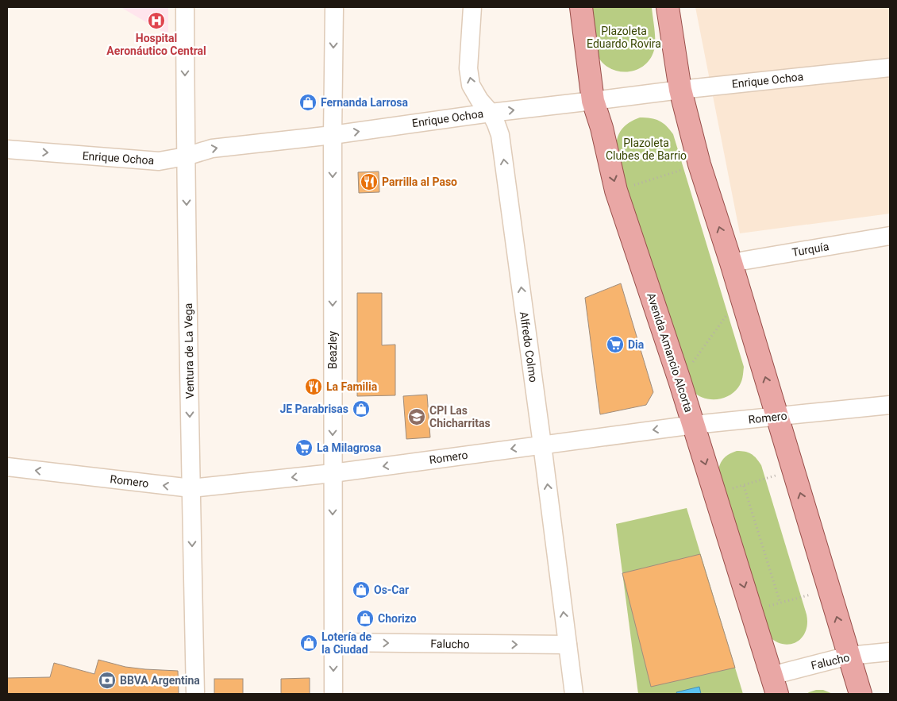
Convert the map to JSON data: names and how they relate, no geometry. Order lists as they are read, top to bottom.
{
  "streets": {
    "main road": ["Avenida Amancio Alcorta"],
    "street": [
      "Enrique Ochoa",
      "Turquía",
      "Alfredo Colmo",
      "Beazley",
      "Ventura de La Vega",
      "Romero",
      "Falucho"
    ]
  },
  "crossings": [
    ["Enrique Ochoa", "Alfredo Colmo"],
    ["Enrique Ochoa", "Beazley"],
    ["Enrique Ochoa", "Ventura de La Vega"],
    ["Enrique Ochoa", "Avenida Amancio Alcorta"],
    ["Alfredo Colmo", "Romero"],
    ["Alfredo Colmo", "Falucho"],
    ["Beazley", "Romero"],
    ["Beazley", "Falucho"],
    ["Ventura de La Vega", "Romero"],
    ["Avenida Amancio Alcorta", "Romero"],
    ["Avenida Amancio Alcorta", "Falucho"]
  ],
  "one_way": [
    "Enrique Ochoa",
    "Alfredo Colmo",
    "Beazley",
    "Ventura de La Vega",
    "Romero",
    "Falucho"
  ],
  "parks": ["Plazoleta Eduardo Rovira", "Plazoleta Clubes de Barrio"],
  "places": {
    "hospital": ["Hospital Aeronáutico Central"],
    "shop": [
      "Fernanda Larrosa",
      "JE Parabrisas",
      "Os-Car",
      "Chorizo",
      "Lotería de la Ciudad"
    ],
    "restaurant": ["Parrilla al Paso", "La Familia"],
    "supermarket": ["Dia", "La Milagrosa"],
    "school or university": ["CPI Las Chicharritas"],
    "bank": ["BBVA Argentina"]
  }
}
